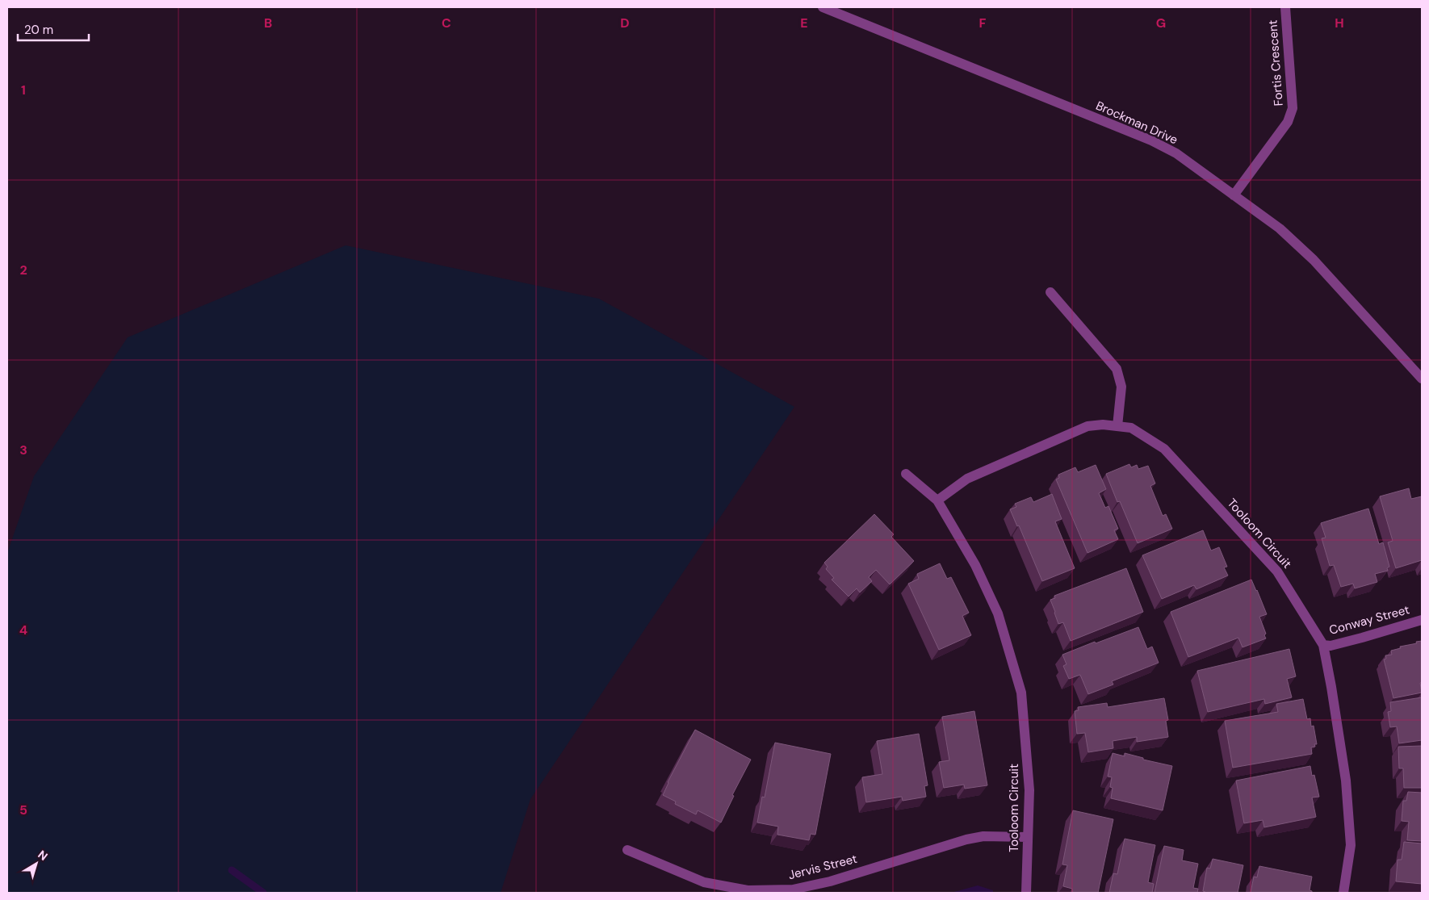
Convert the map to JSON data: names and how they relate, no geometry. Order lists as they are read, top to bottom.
{
  "streets": {
    "street": [
      "Fortis Crescent",
      "Brockman Drive",
      "Tooloom Circuit",
      "Conway Street",
      "Jervis Street"
    ]
  },
  "crossings": [
    ["Fortis Crescent", "Brockman Drive"],
    ["Tooloom Circuit", "Conway Street"],
    ["Tooloom Circuit", "Jervis Street"]
  ],
  "scale_bar": "20 m",
  "north": "top right",
  "grid": {
    "columns": [
      "B",
      "C",
      "D",
      "E",
      "F",
      "G",
      "H"
    ],
    "rows": [
      "1",
      "2",
      "3",
      "4",
      "5"
    ]
  }
}
